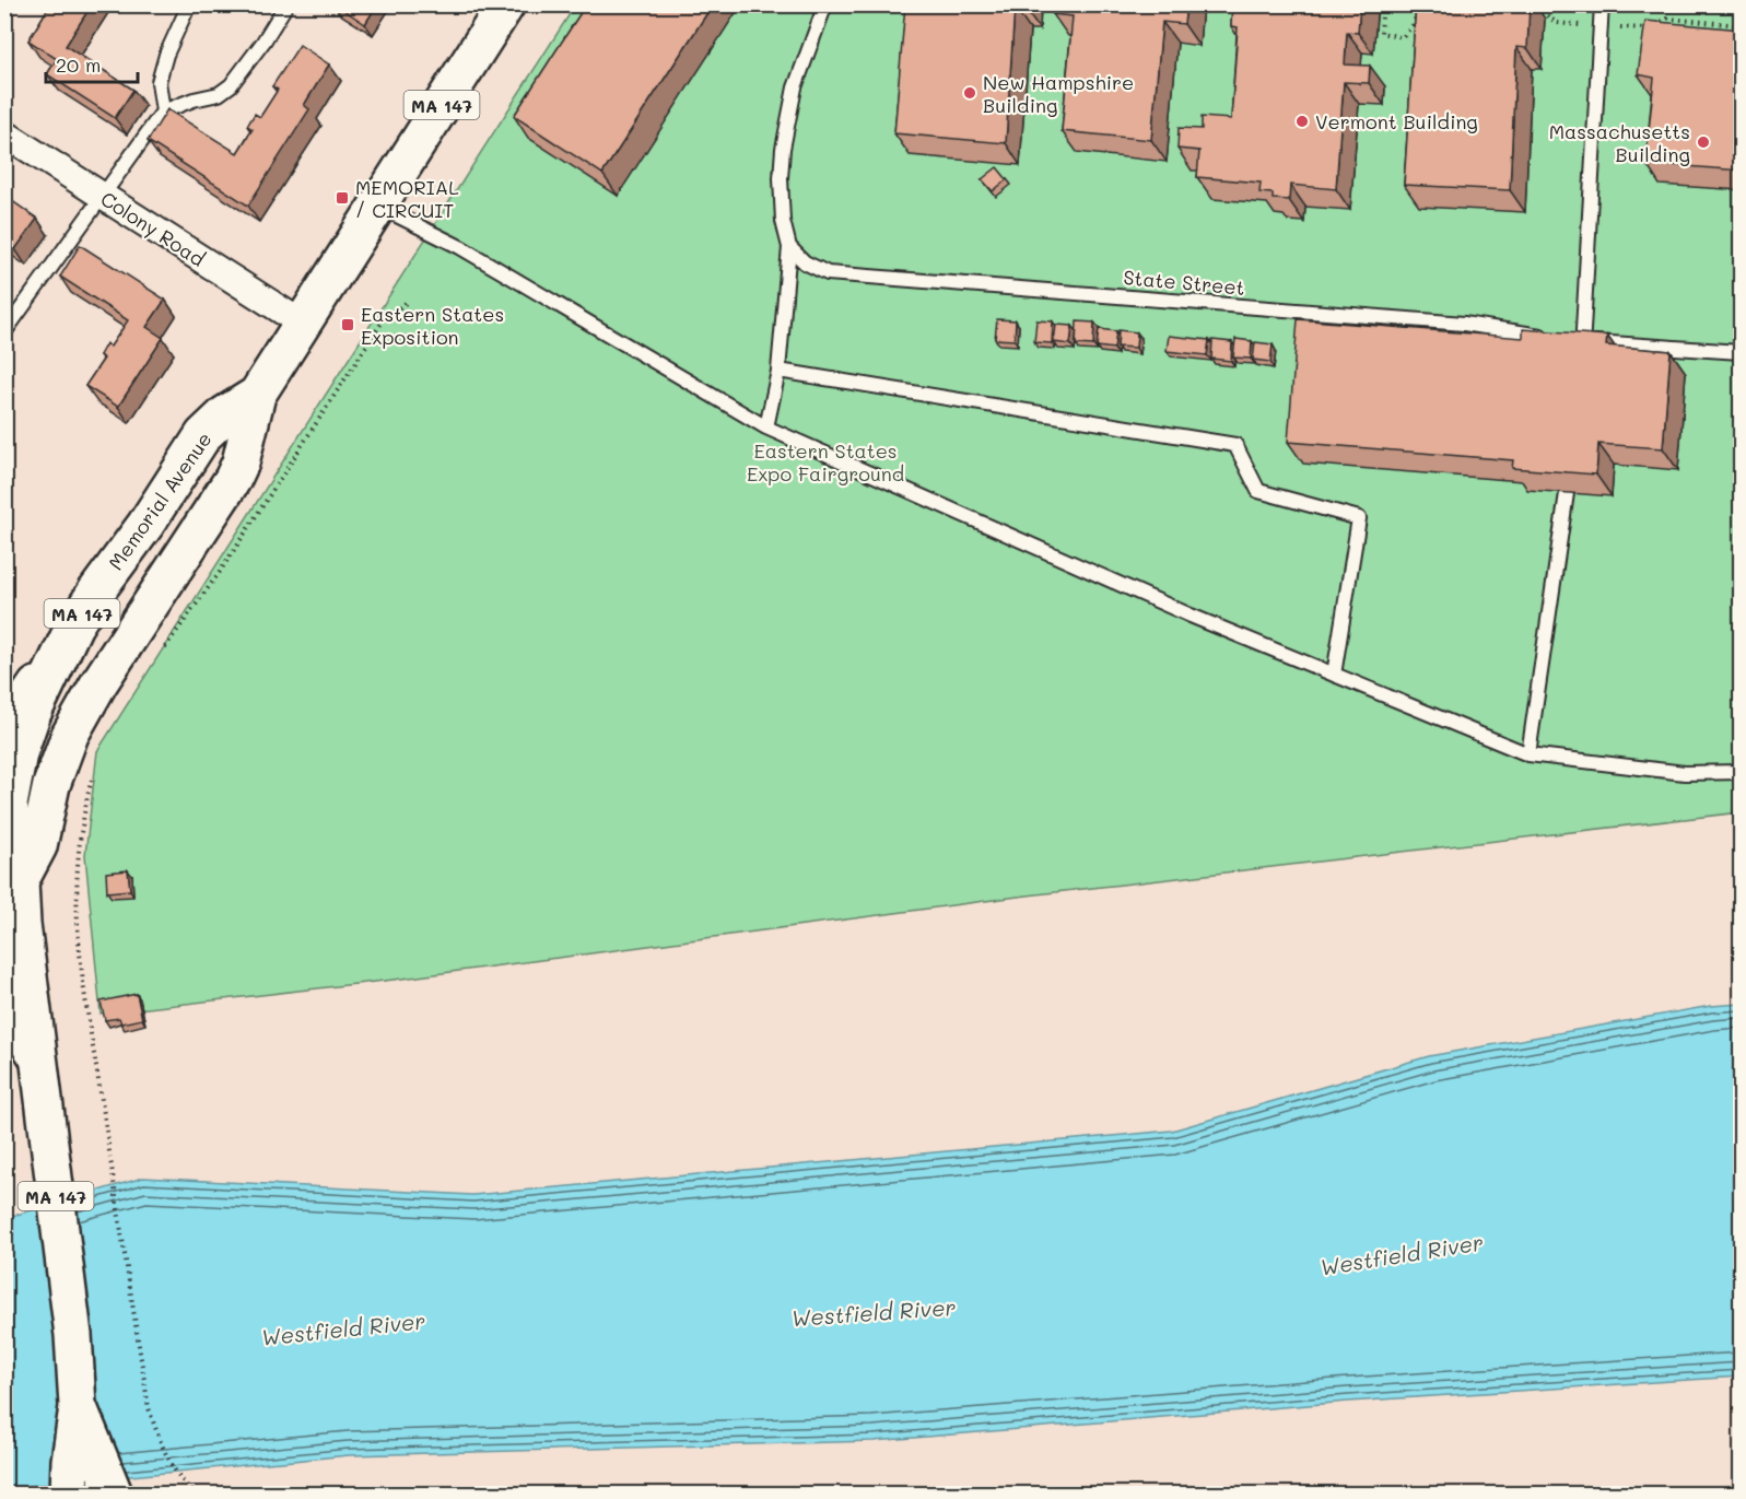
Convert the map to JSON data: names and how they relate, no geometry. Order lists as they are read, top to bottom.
{
  "streets": {
    "main road": ["MA 147", "Memorial Avenue"],
    "street": ["Colony Road"],
    "lane": ["State Street"]
  },
  "crossings": [
    ["MA 147", "Memorial Avenue"],
    ["Colony Road", "Memorial Avenue"]
  ],
  "water": ["Westfield River"],
  "parks": ["Eastern States Expo Fairground"],
  "places": {
    "other": ["New Hampshire Building", "Vermont Building", "Massachusetts Building"],
    "transit": ["MEMORIAL / CIRCUIT", "Eastern States Exposition"]
  },
  "scale_bar": "20 m"
}
